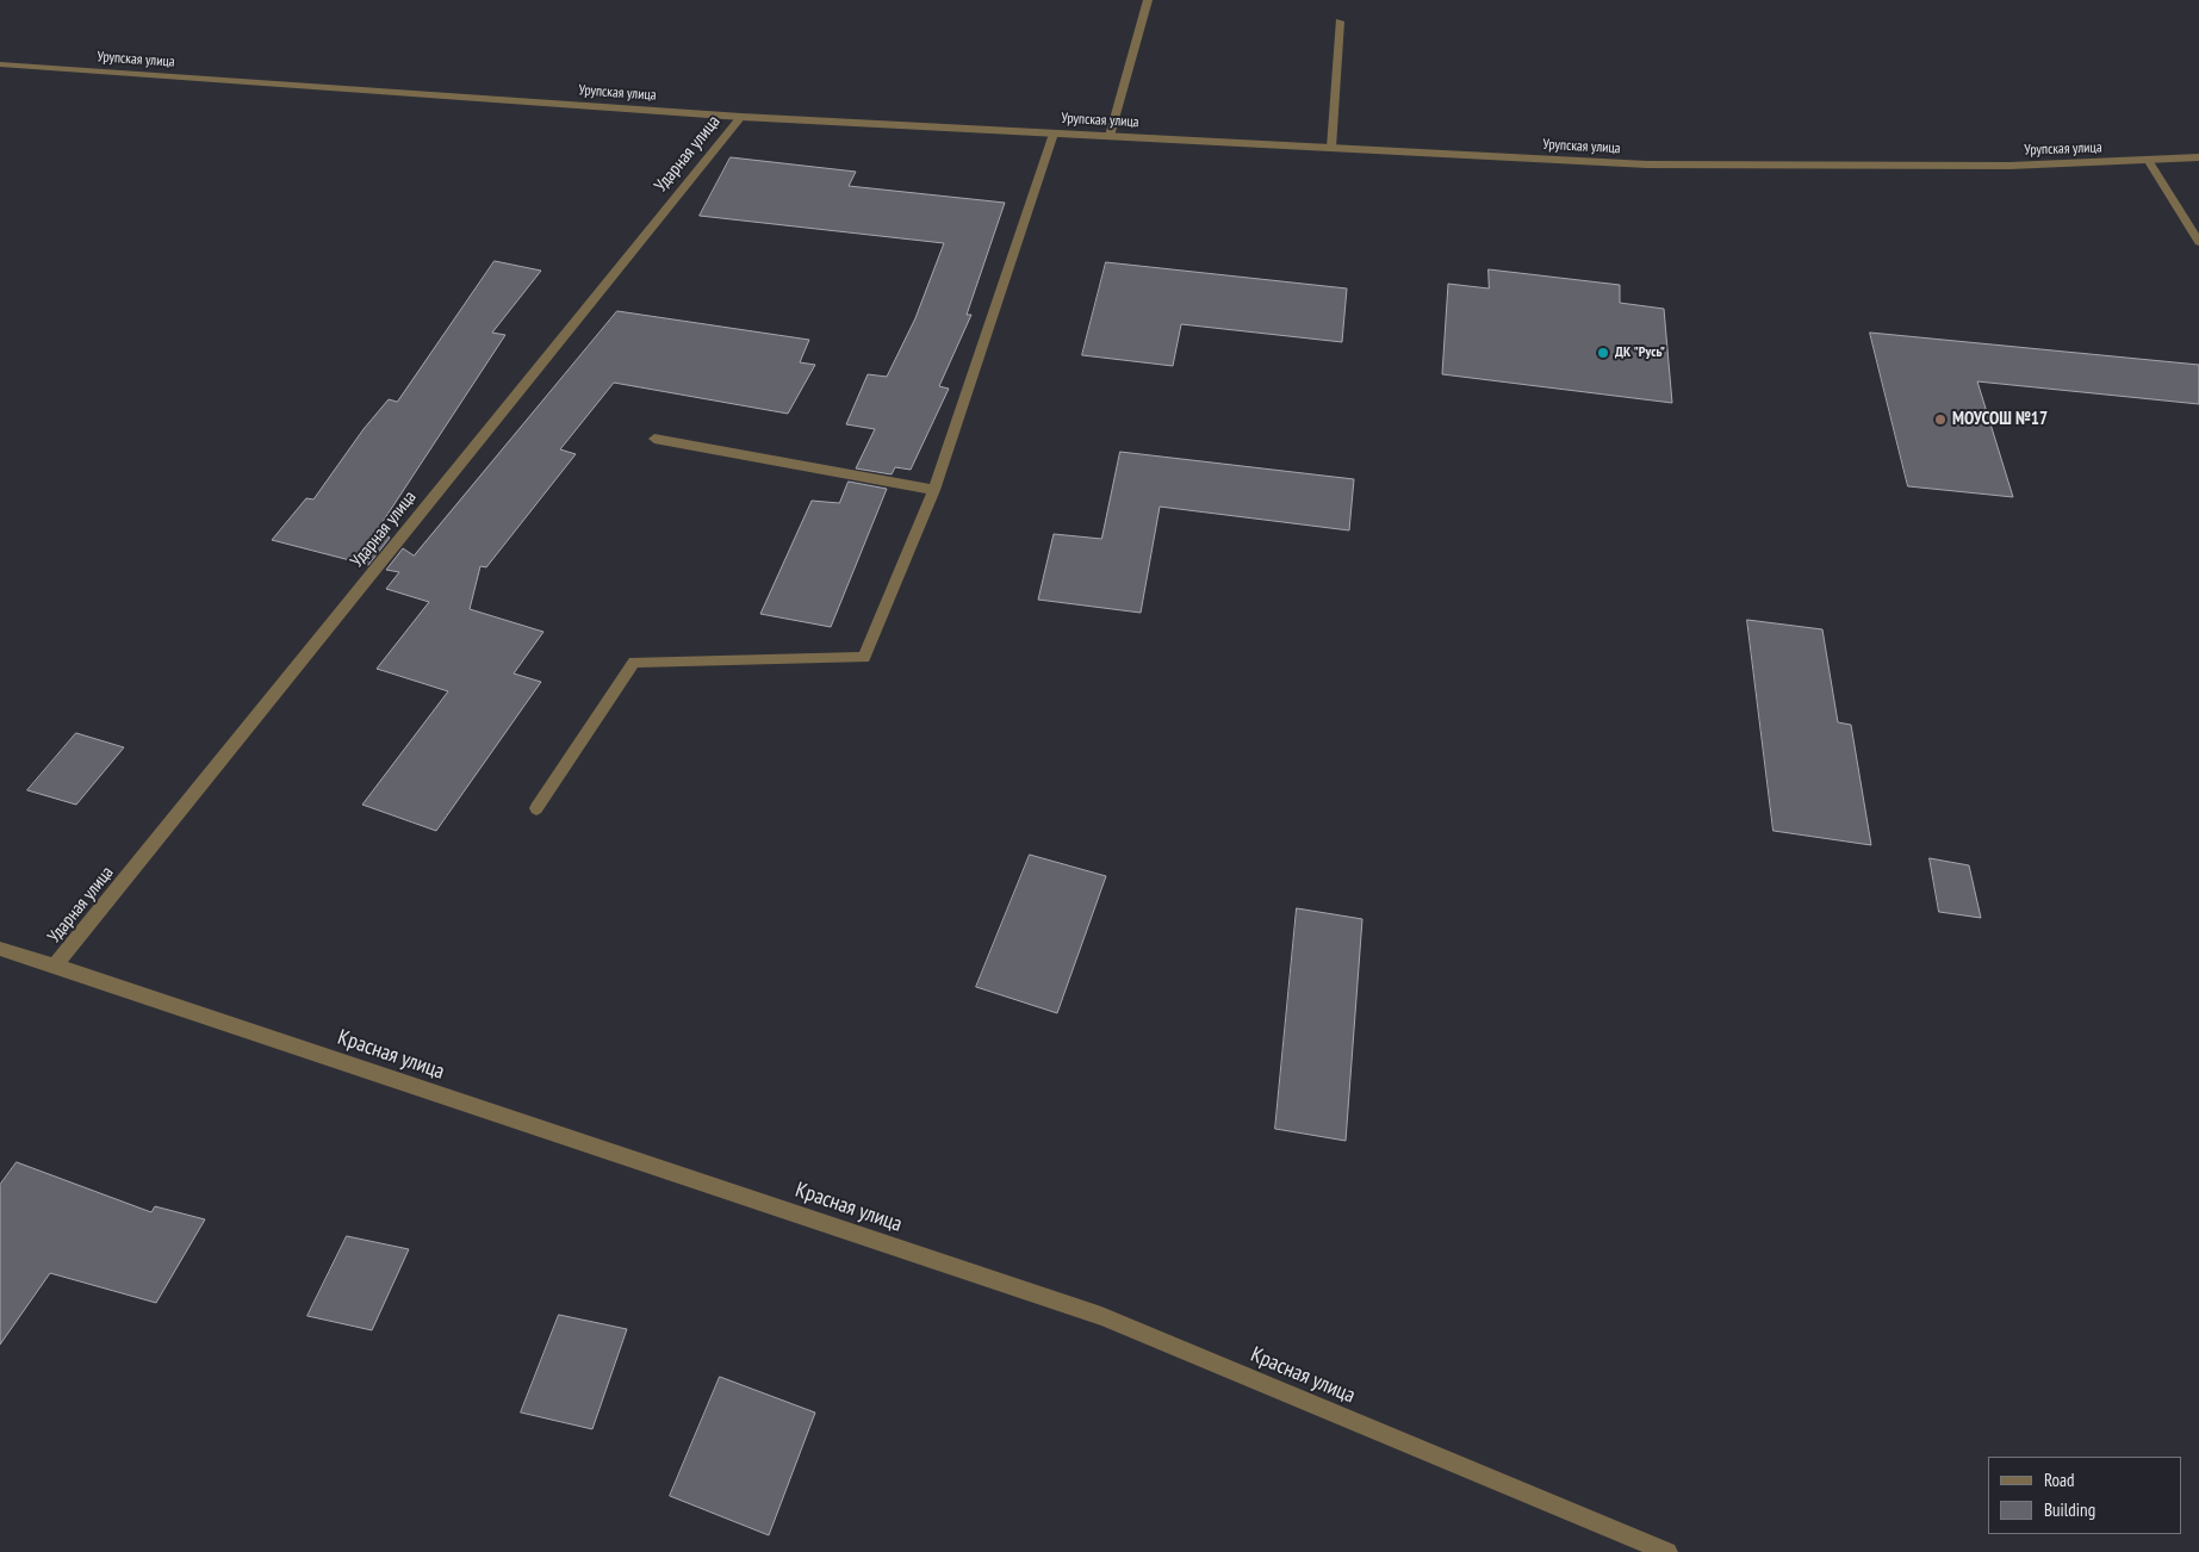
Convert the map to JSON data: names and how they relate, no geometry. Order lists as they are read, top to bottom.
{
  "streets": {
    "street": ["Урупская улица", "Ударная улица", "Красная улица"]
  },
  "crossings": [
    ["Урупская улица", "Ударная улица"],
    ["Ударная улица", "Красная улица"]
  ],
  "places": ["ДК \"Русь\"", "МОУСОШ №17"],
  "legend": ["Road", "Building"]
}
